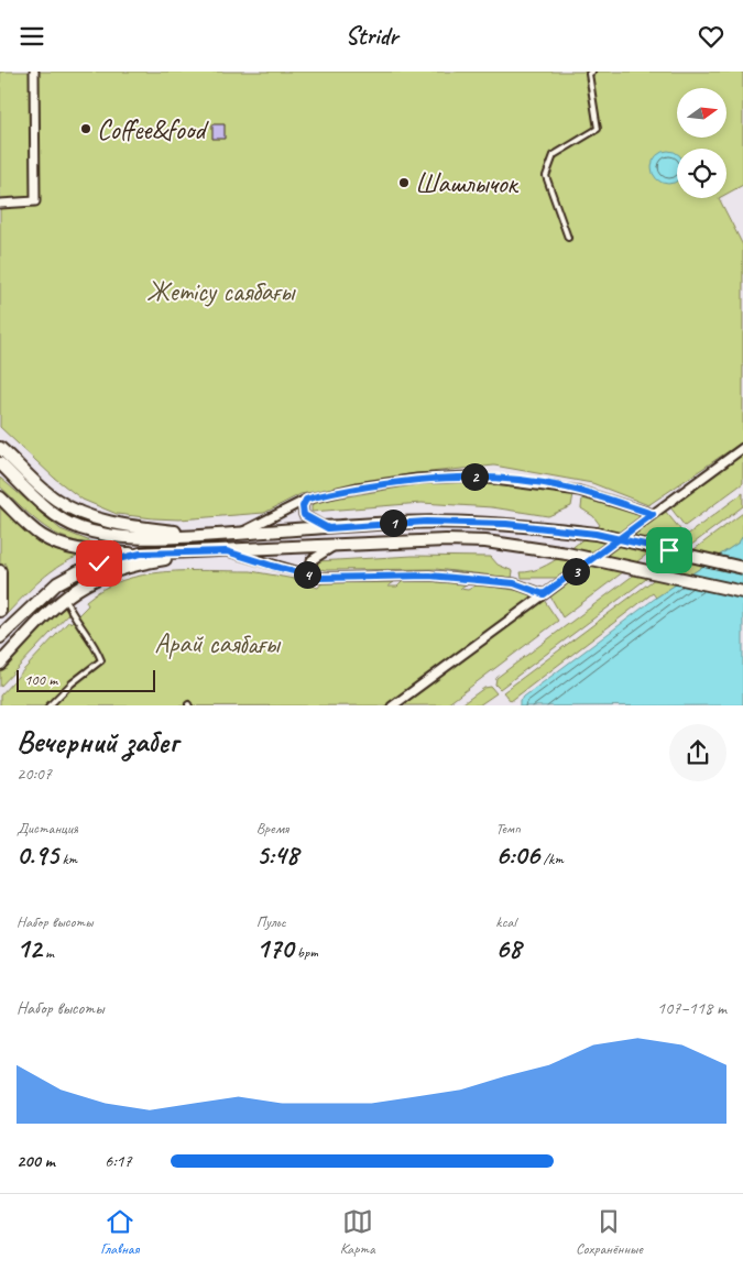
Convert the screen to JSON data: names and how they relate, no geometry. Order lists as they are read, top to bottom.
{
  "parks": ["Жетісу саябағы", "Арай саябағы"],
  "places": ["Coffee&food", "Шашлычок"],
  "scale_bar": "100 m",
  "north": "right",
  "page": {
    "header": "Stridr",
    "pins": [
      "2",
      "1",
      "3",
      "4"
    ],
    "scale": "100 m",
    "heading": ["Вечерний забег", "20:07"],
    "stats": [
      ["Дистанция", "0.95 km"],
      ["Время", "5:48"],
      ["Темп", "6:06 /km"],
      ["Набор высоты", "12 m"],
      ["Пульс", "170 bpm"],
      ["kcal", "68"]
    ],
    "chart": ["Набор высоты", "107–118 m"],
    "list": [
      {
        "name": "200 m",
        "note": "6:17"
      }
    ],
    "tabs": ["Главная", "Карта", "Сохранённые"]
  }
}
